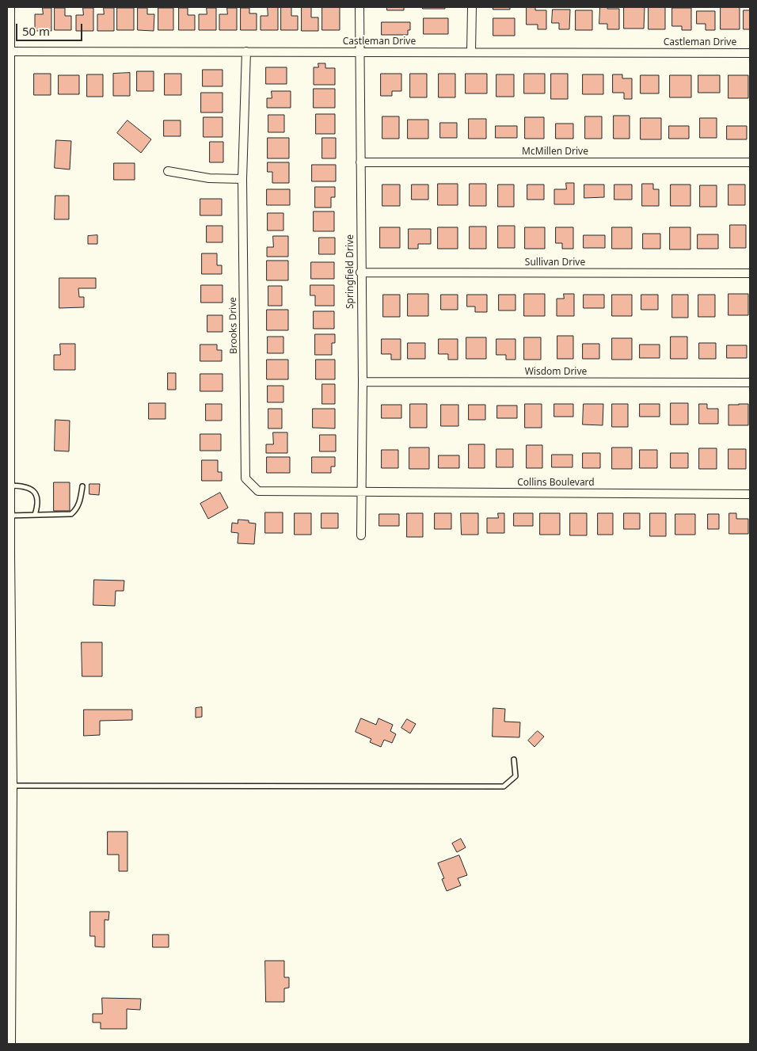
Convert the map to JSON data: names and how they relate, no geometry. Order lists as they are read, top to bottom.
{
  "streets": {
    "street": [
      "Castleman Drive",
      "McMillen Drive",
      "Sullivan Drive",
      "Springfield Drive",
      "Brooks Drive",
      "Wisdom Drive",
      "Collins Boulevard"
    ]
  },
  "crossings": [
    ["Castleman Drive", "Springfield Drive"],
    ["Castleman Drive", "Brooks Drive"],
    ["McMillen Drive", "Springfield Drive"],
    ["Sullivan Drive", "Springfield Drive"],
    ["Springfield Drive", "Brooks Drive"],
    ["Springfield Drive", "Wisdom Drive"],
    ["Springfield Drive", "Collins Boulevard"],
    ["Brooks Drive", "Collins Boulevard"]
  ],
  "scale_bar": "50 m"
}
